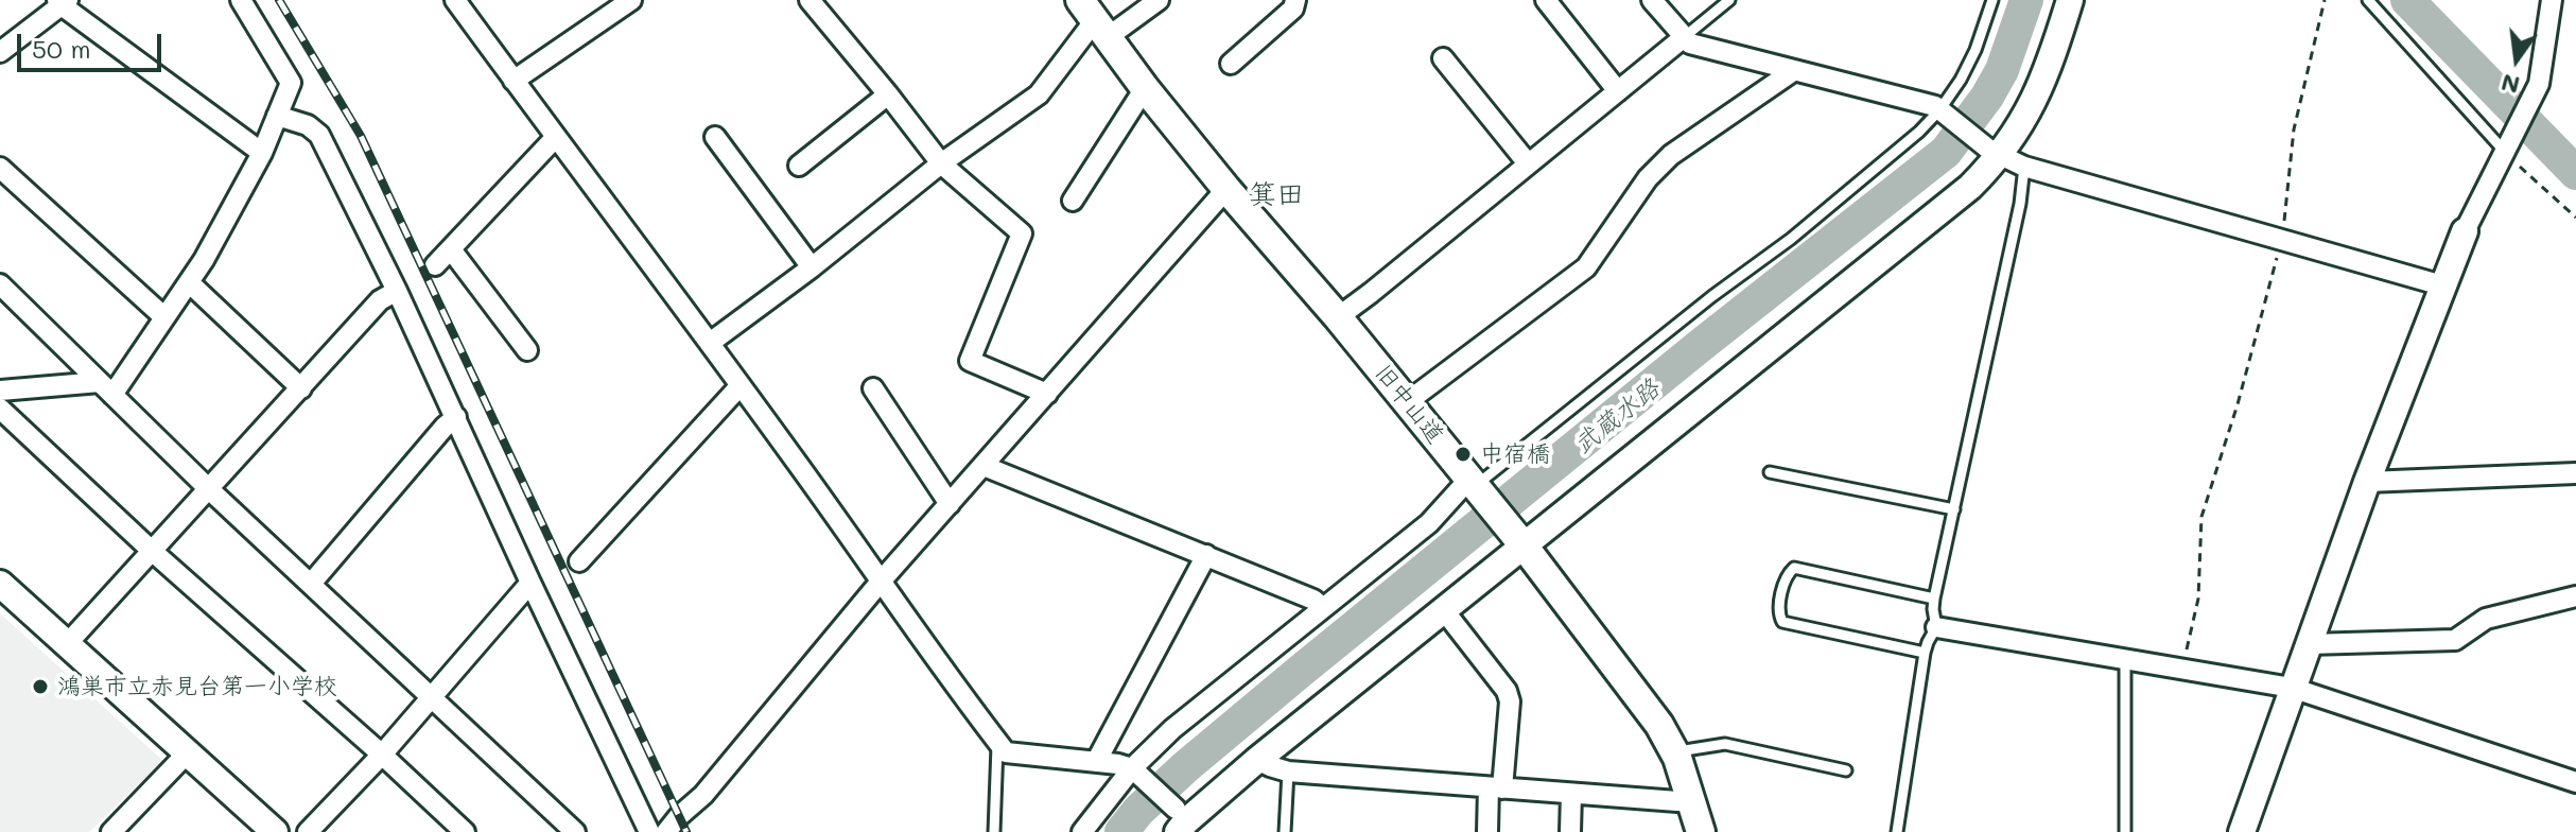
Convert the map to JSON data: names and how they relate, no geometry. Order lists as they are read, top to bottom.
{
  "streets": {
    "main road": ["旧中山道"]
  },
  "districts": ["箕田"],
  "water": ["武蔵水路"],
  "places": ["中宿橋", "鴻巣市立赤見台第一小学校"],
  "scale_bar": "50 m",
  "north": "bottom"
}
